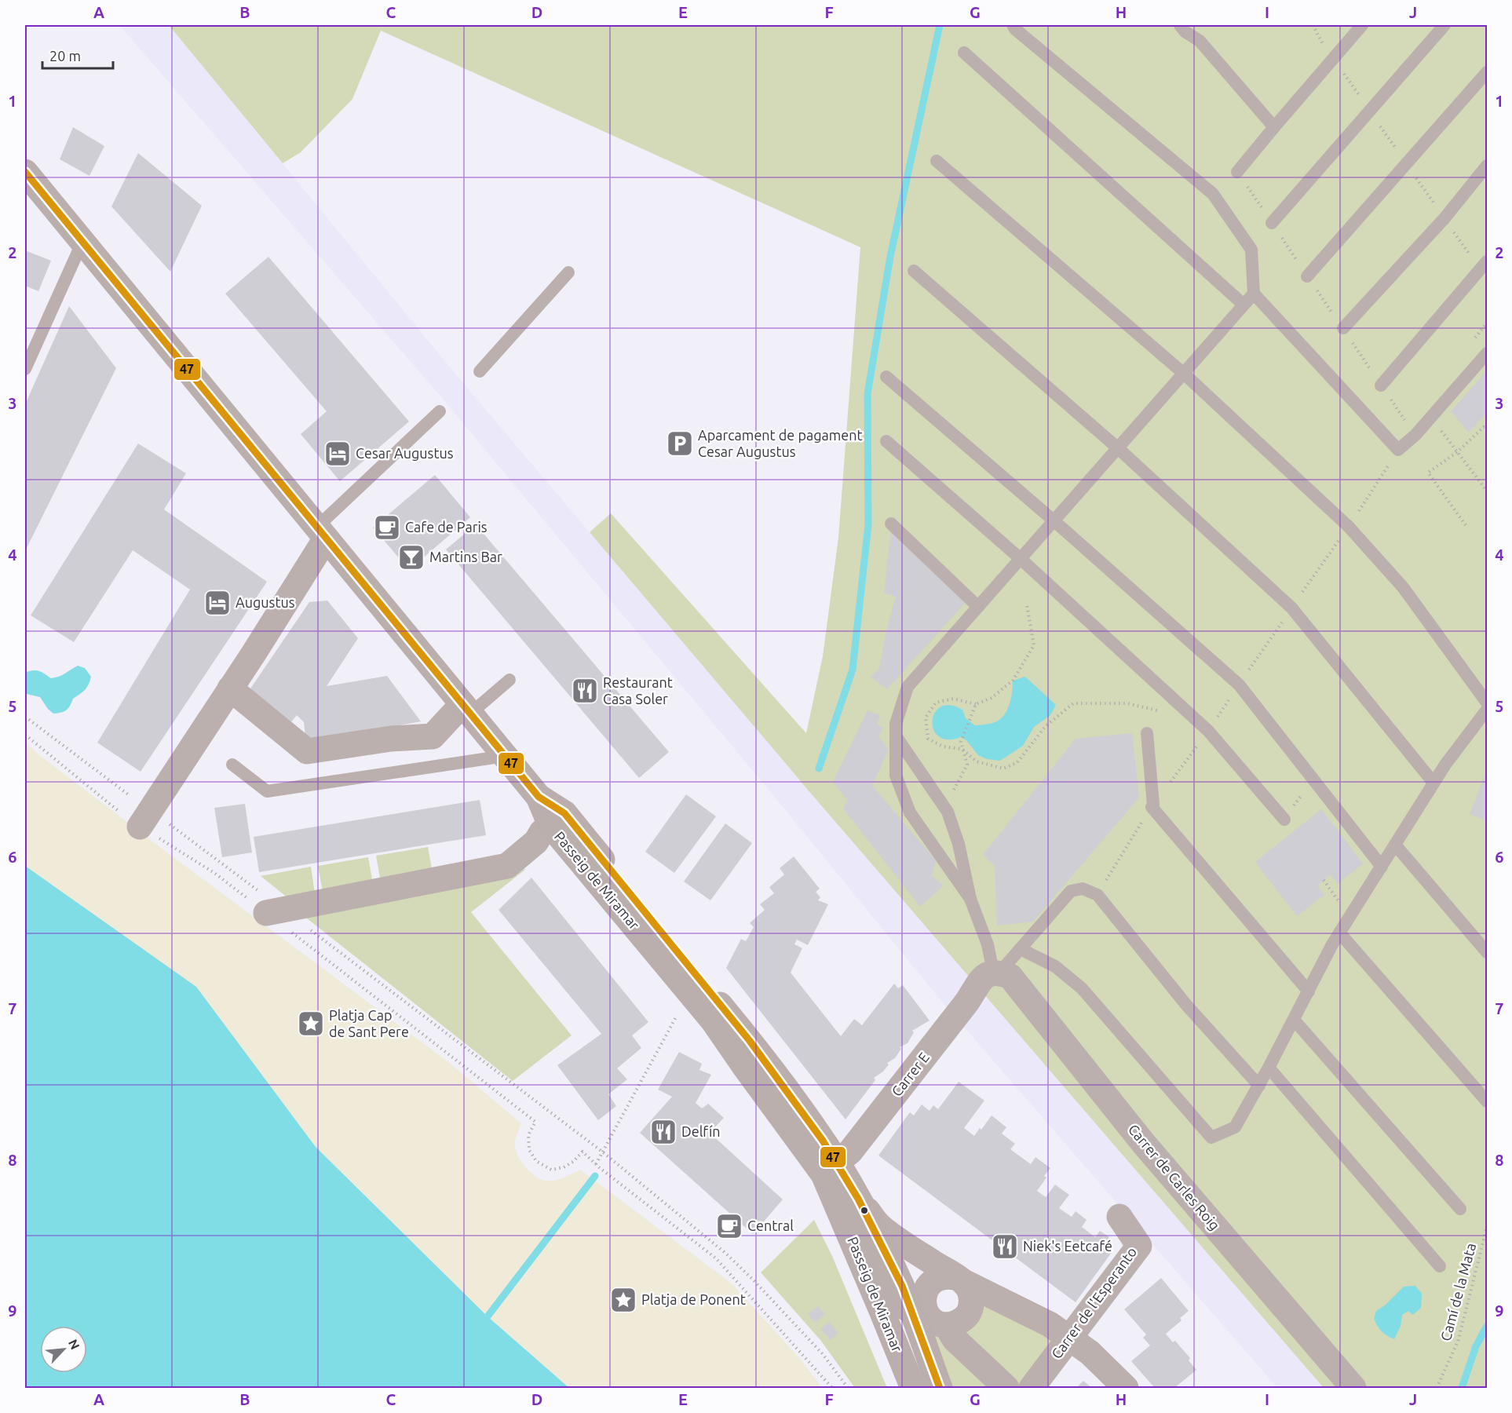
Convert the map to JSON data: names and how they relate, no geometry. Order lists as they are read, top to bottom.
{
  "streets": {
    "street": [
      "Passeig de Miramar",
      "Carrer E",
      "Carrer de Carles Roig",
      "Carrer de l'Esperanto"
    ],
    "path": ["Camí de la Mata"]
  },
  "crossings": [
    ["Passeig de Miramar", "Carrer E"],
    ["Passeig de Miramar", "Carrer de l'Esperanto"],
    ["Carrer E", "Carrer de Carles Roig"]
  ],
  "places": {
    "parking": ["Aparcament de pagament Cesar Augustus"],
    "hotel": ["Cesar Augustus", "Augustus"],
    "cafe": ["Cafe de Paris", "Central"],
    "bar": ["Martins Bar"],
    "restaurant": ["Restaurant Casa Soler", "Delfín", "Niek's Eetcafé"],
    "place": ["Platja Cap de Sant Pere", "Platja de Ponent"]
  },
  "lines": ["transit line 47"],
  "scale_bar": "20 m",
  "north": "top right",
  "grid": {
    "columns": [
      "A",
      "B",
      "C",
      "D",
      "E",
      "F",
      "G",
      "H",
      "I",
      "J"
    ],
    "rows": [
      "1",
      "2",
      "3",
      "4",
      "5",
      "6",
      "7",
      "8",
      "9"
    ]
  }
}
